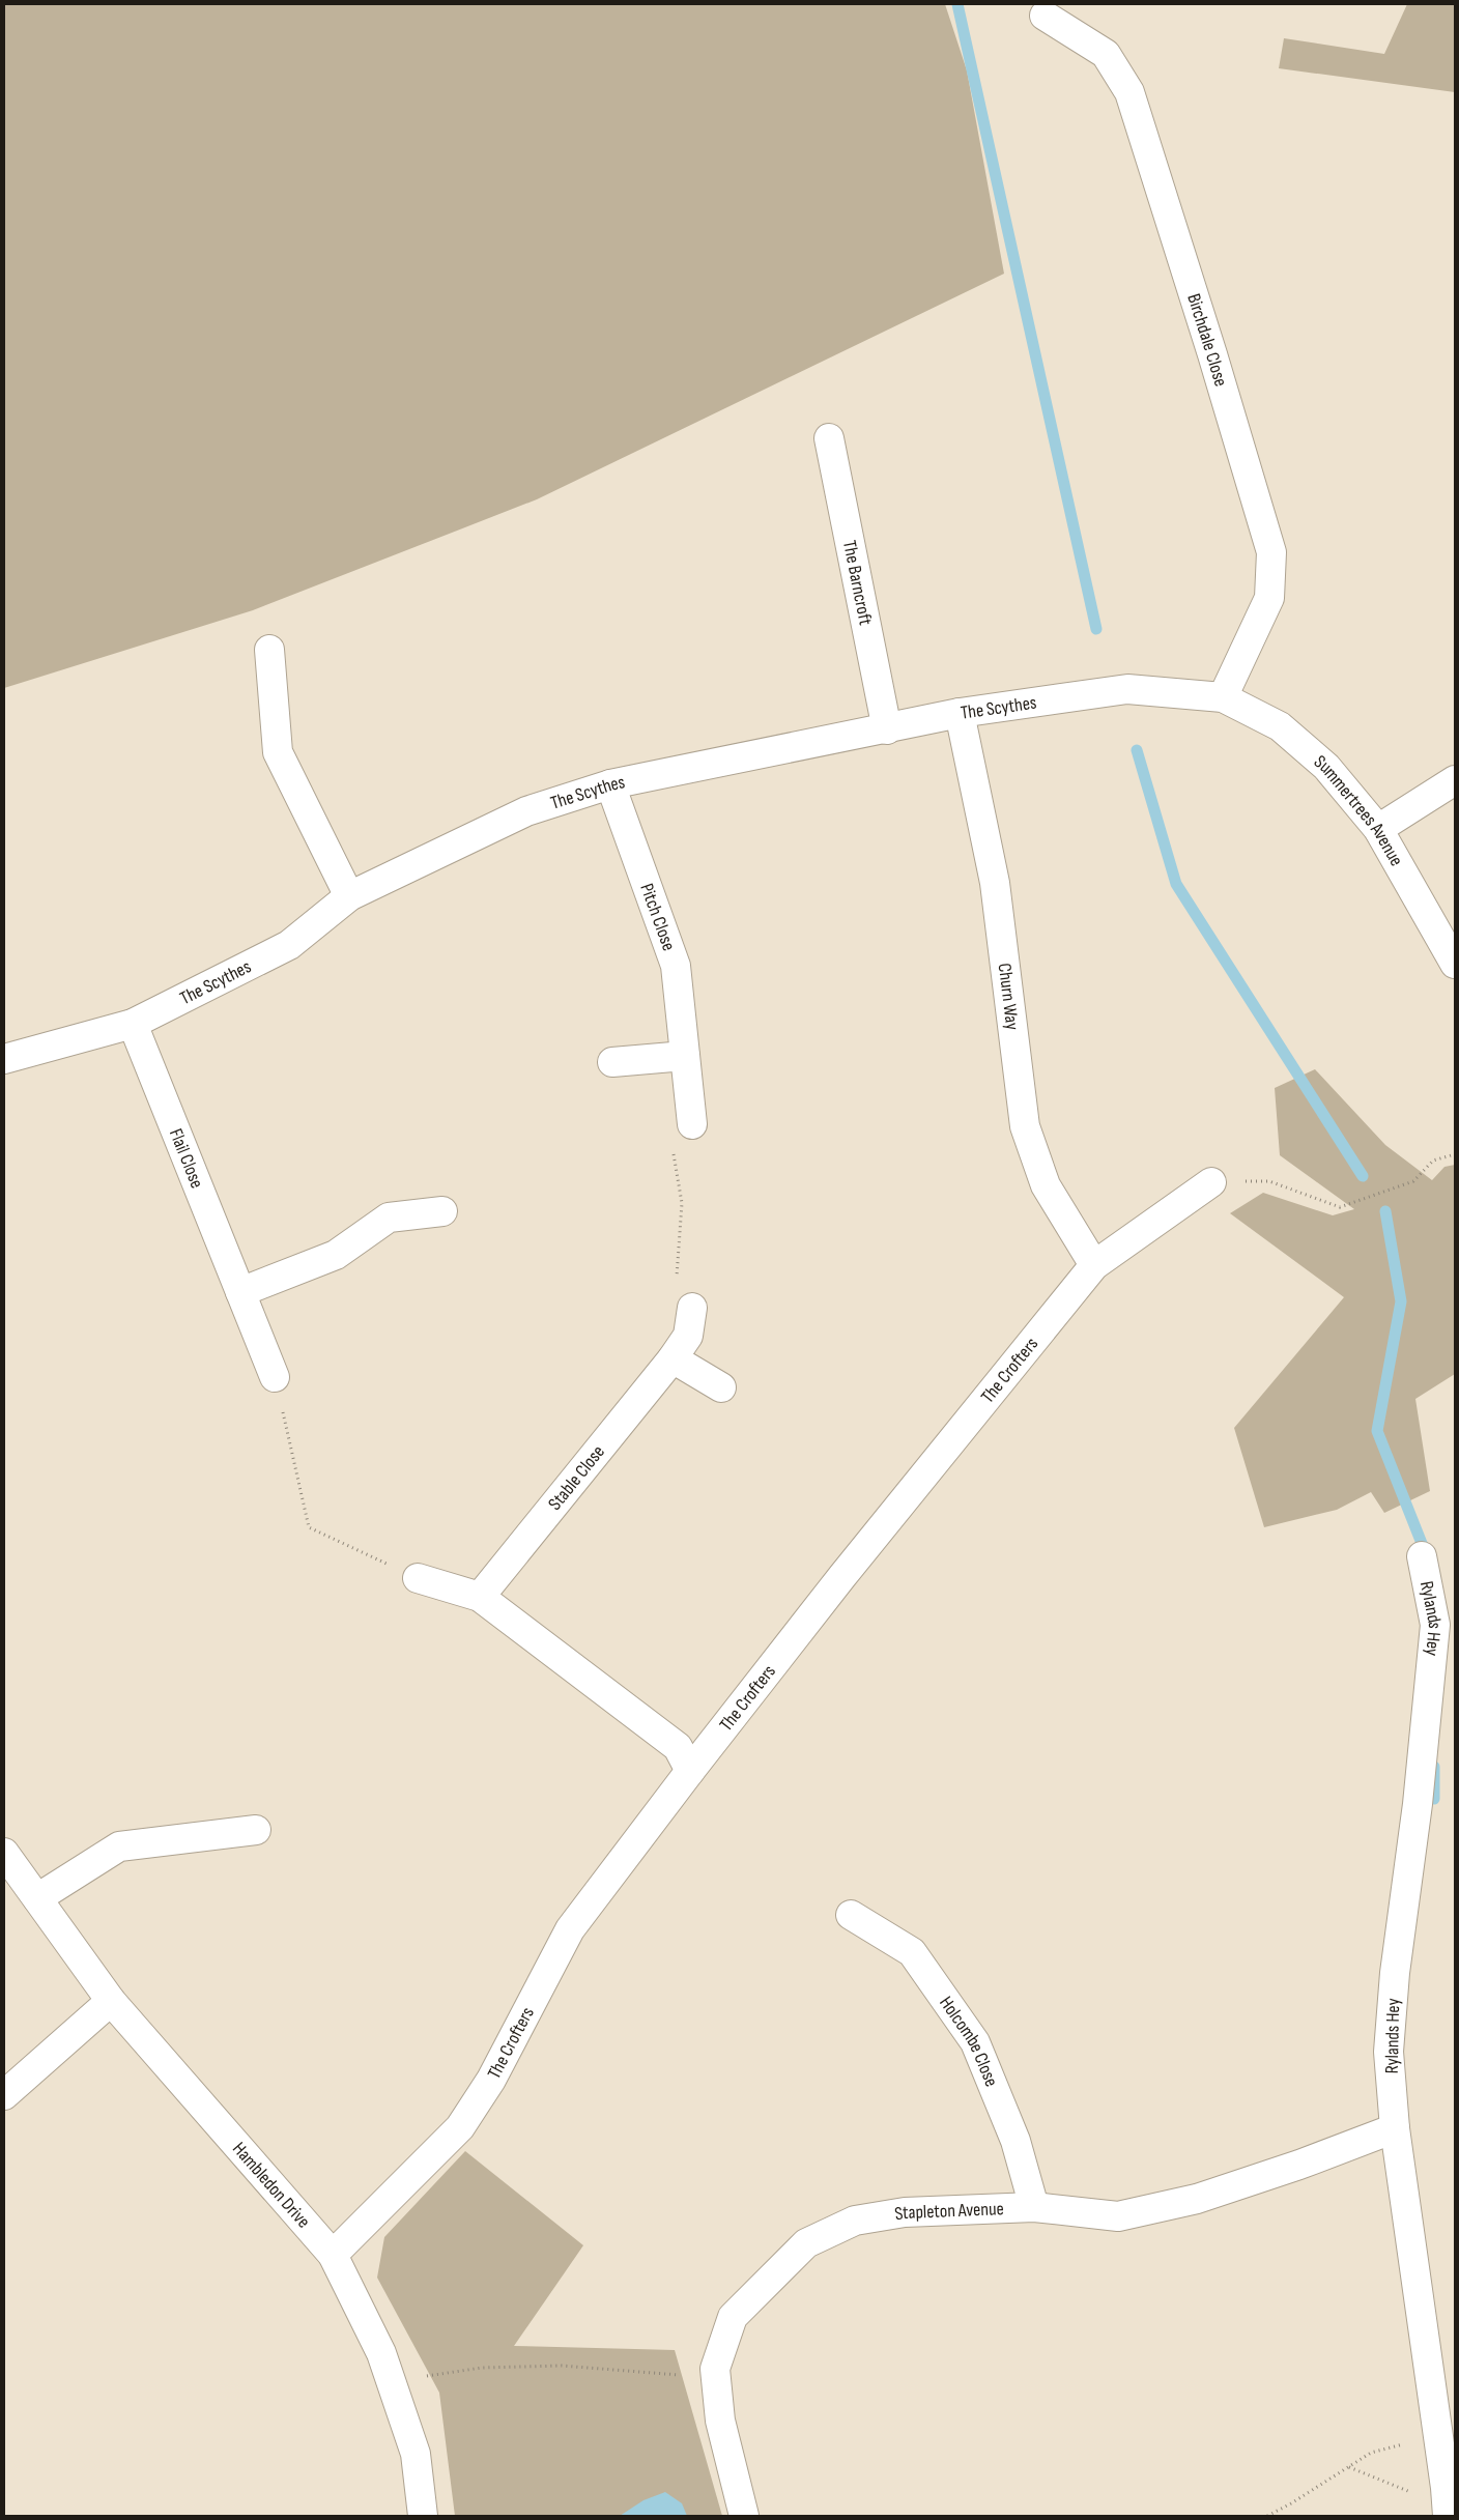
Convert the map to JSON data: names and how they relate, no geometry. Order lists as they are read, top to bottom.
{
  "streets": {
    "street": [
      "Birchdale Close",
      "The Barncroft",
      "The Scythes",
      "Summertrees Avenue",
      "Pitch Close",
      "Churn Way",
      "Flail Close",
      "The Crofters",
      "Stable Close",
      "Rylands Hey",
      "Holcombe Close",
      "Hambledon Drive",
      "Stapleton Avenue"
    ]
  },
  "crossings": [
    ["Birchdale Close", "The Scythes"],
    ["Birchdale Close", "Summertrees Avenue"],
    ["The Barncroft", "The Scythes"],
    ["The Scythes", "Summertrees Avenue"],
    ["The Scythes", "Pitch Close"],
    ["The Scythes", "Churn Way"],
    ["The Scythes", "Flail Close"],
    ["Churn Way", "The Crofters"],
    ["The Crofters", "Hambledon Drive"],
    ["Rylands Hey", "Stapleton Avenue"],
    ["Holcombe Close", "Stapleton Avenue"]
  ]
}
